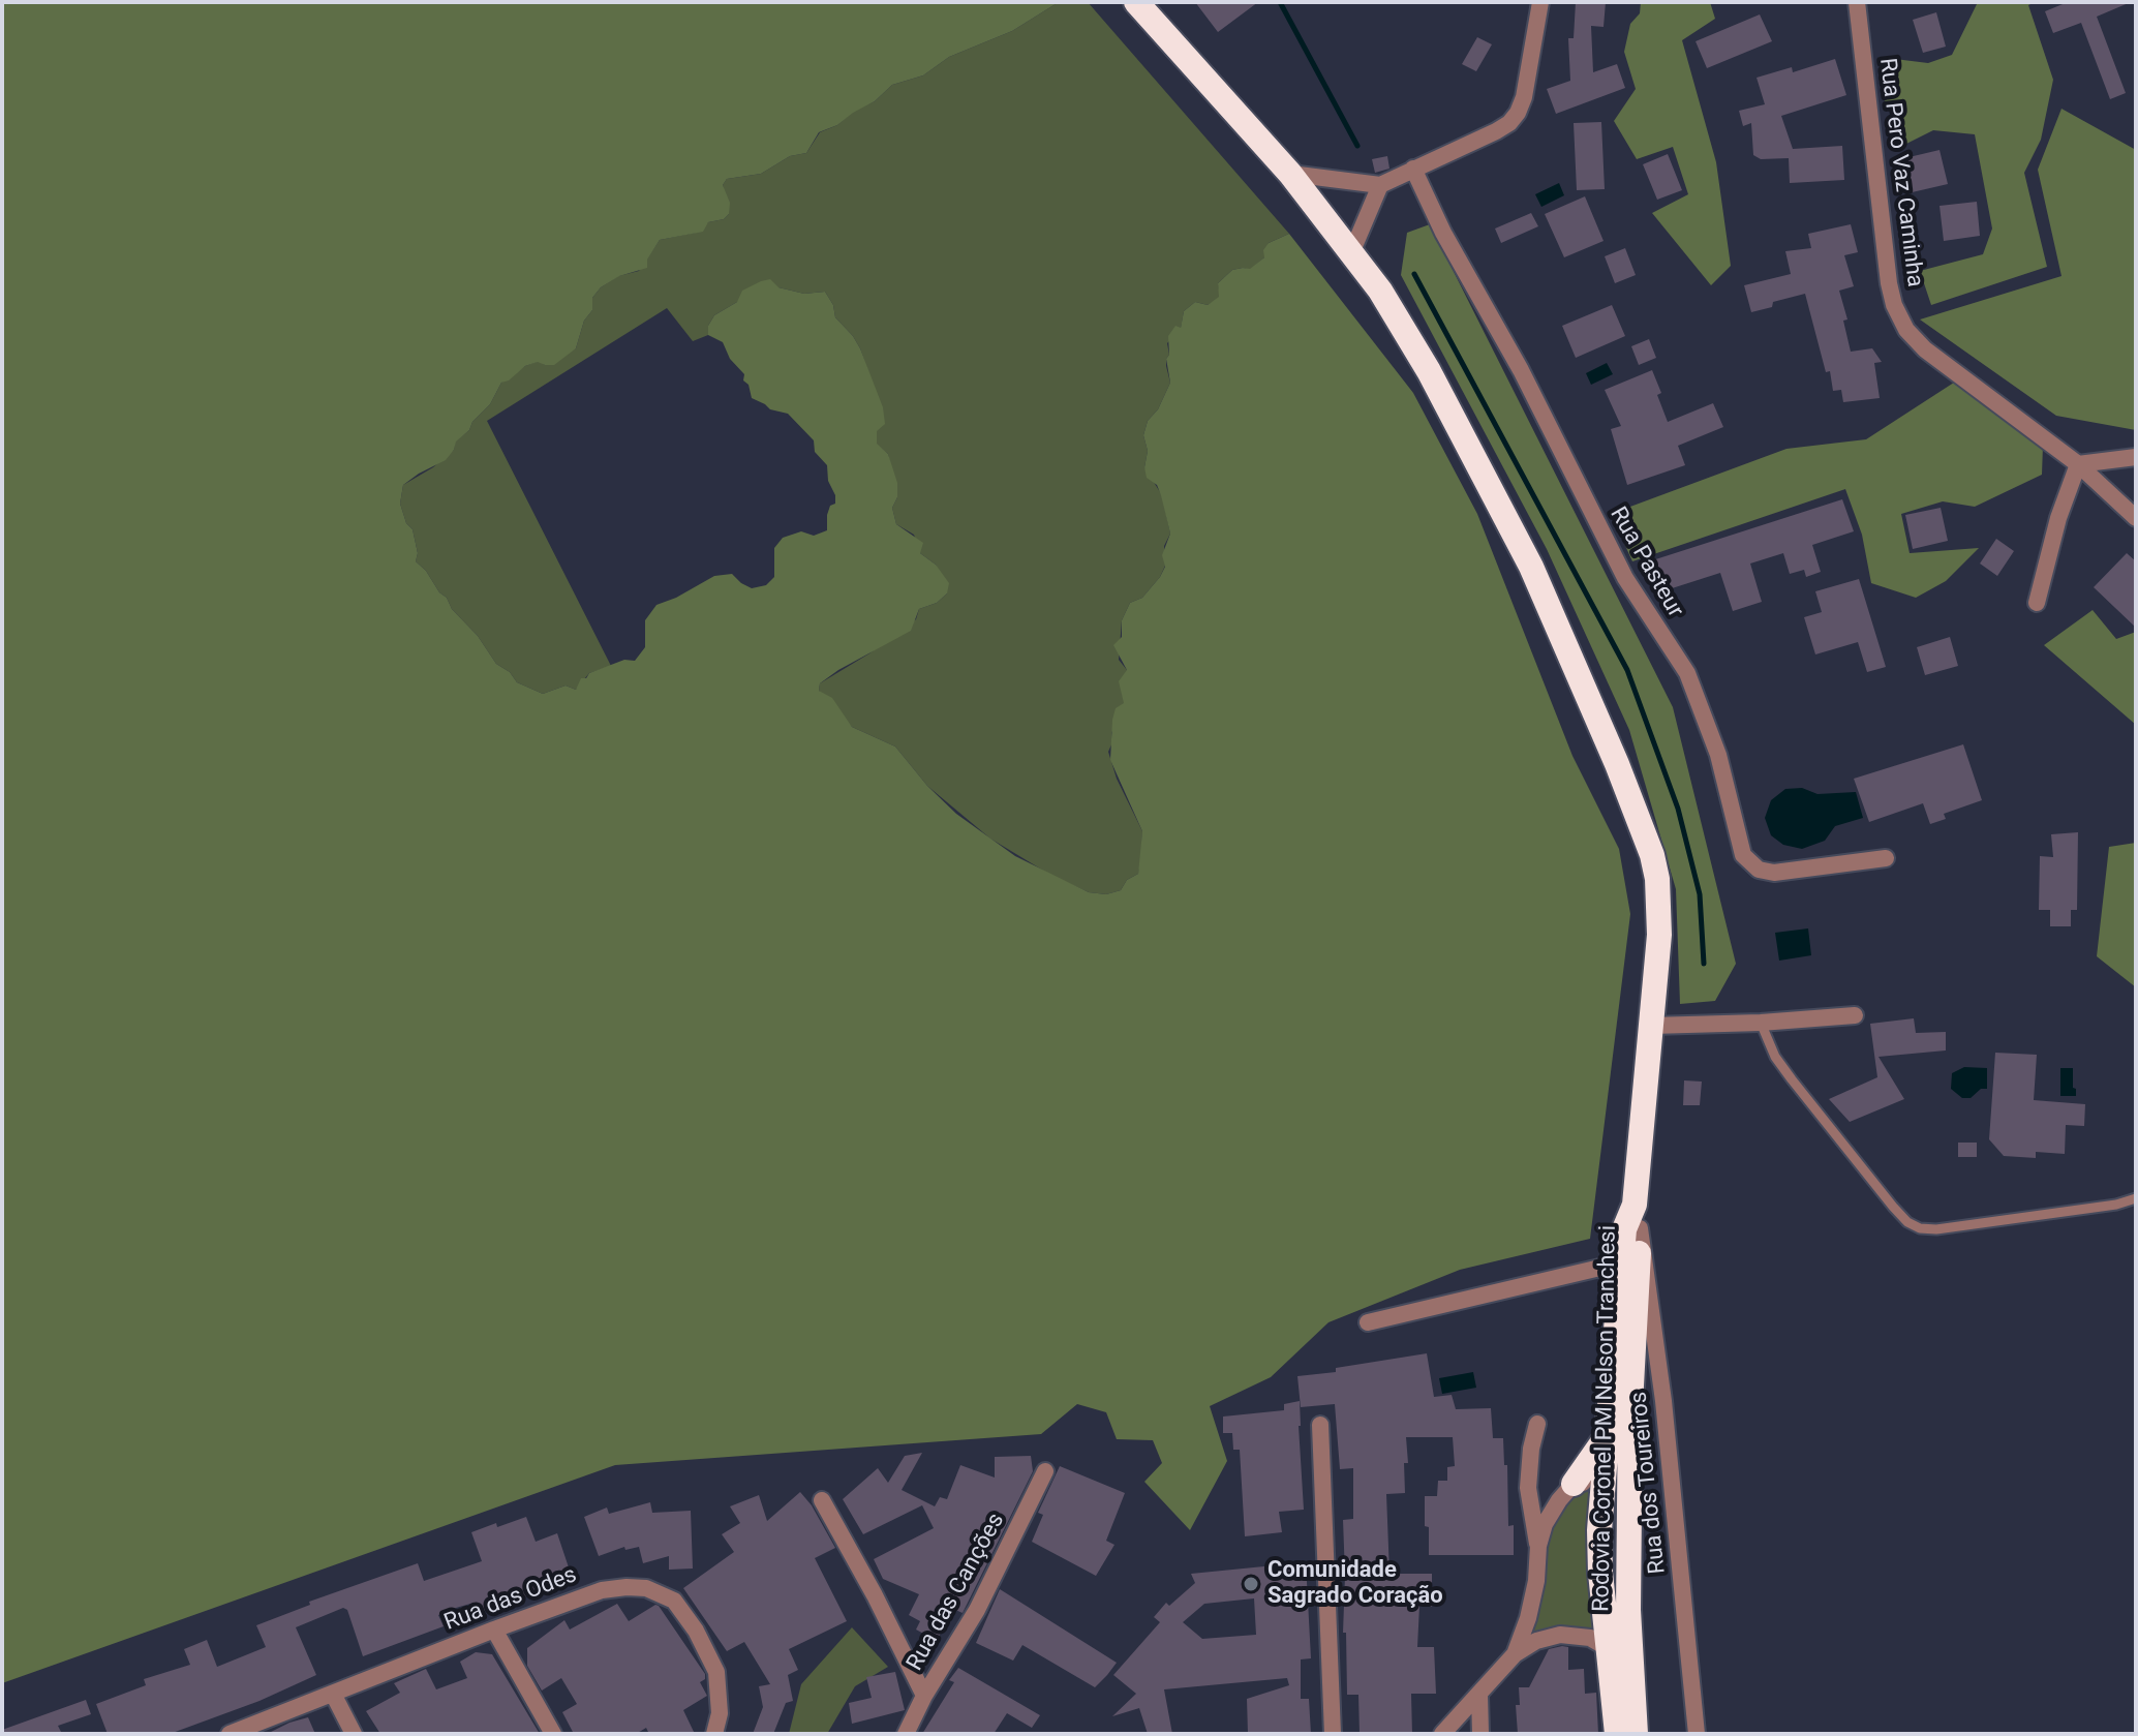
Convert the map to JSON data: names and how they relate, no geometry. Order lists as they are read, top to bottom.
{
  "streets": {
    "highway": ["Rodovia Coronel PM Nelson Tranchesi"],
    "street": [
      "Rua Pero Vaz Caminha",
      "Rua Pasteur",
      "Rua dos Toureiros",
      "Rua das Canções",
      "Rua das Odes"
    ]
  },
  "crossings": [
    ["Rodovia Coronel PM Nelson Tranchesi", "Rua dos Toureiros"]
  ],
  "places": ["Comunidade Sagrado Coração"]
}
